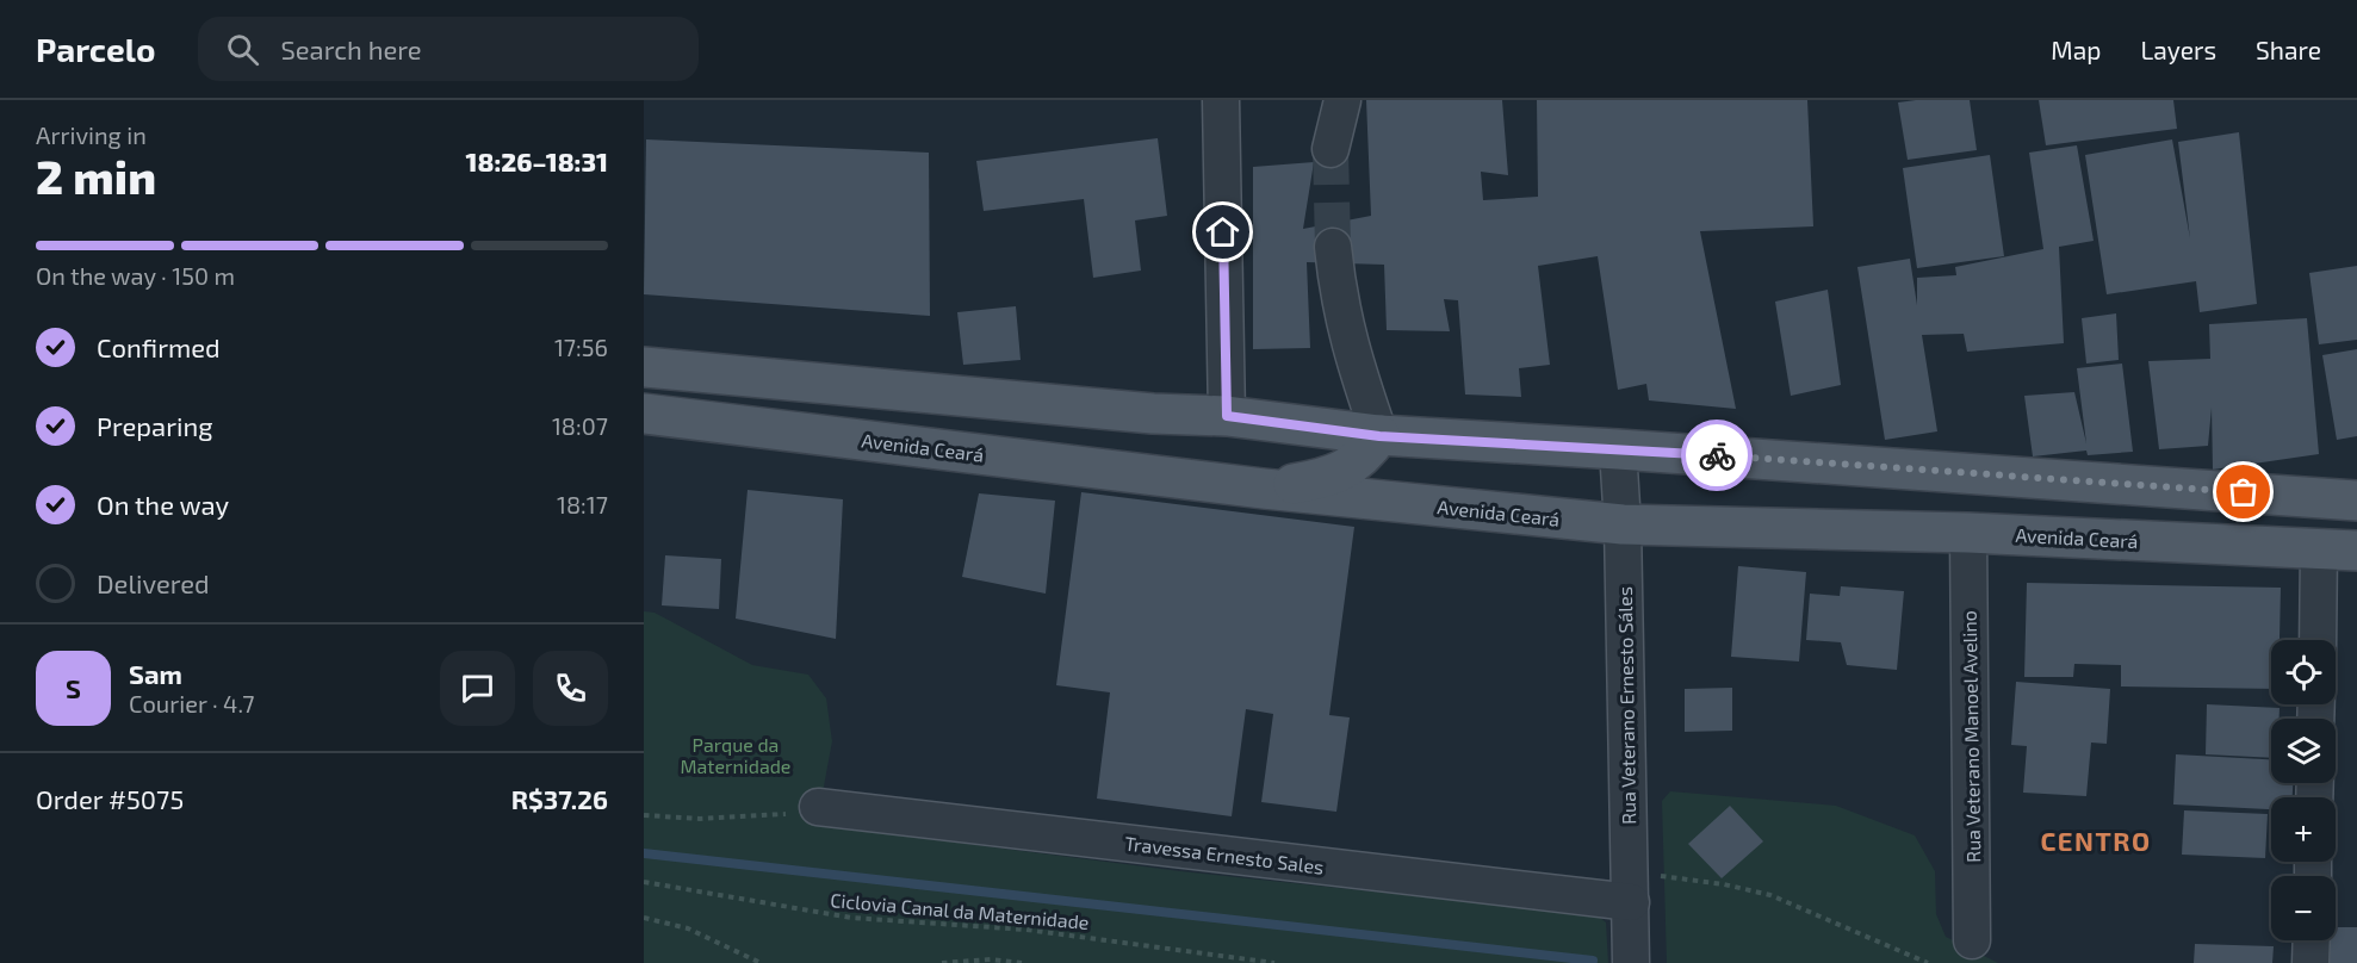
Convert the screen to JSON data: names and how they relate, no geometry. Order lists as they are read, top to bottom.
{
  "streets": {
    "main road": ["Avenida Ceará"],
    "street": ["Rua Veterano Ernesto Sáles", "Rua Veterano Manoel Avelino", "Travessa Ernesto Sales"],
    "path": ["Ciclovia Canal da Maternidade"]
  },
  "crossings": [
    ["Avenida Ceará", "Rua Veterano Ernesto Sáles"],
    ["Avenida Ceará", "Rua Veterano Manoel Avelino"],
    ["Rua Veterano Ernesto Sáles", "Travessa Ernesto Sales"]
  ],
  "districts": ["CENTRO"],
  "parks": ["Parque da Maternidade"],
  "page": {
    "header": "Parcelo",
    "search": "Search here",
    "nav": ["Map", "Layers", "Share"],
    "heading": ["2 min", "Arriving in", "18:26–18:31"],
    "panel": [
      "Sam",
      "Courier · 4.7",
      "Order #5075",
      "R$37.26"
    ],
    "bar": "On the way · 150 m",
    "list": [
      ["Confirmed", "17:56"],
      ["Preparing", "18:07"],
      ["On the way", "18:17"],
      "Delivered"
    ],
    "map_buttons": ["+", "−"],
    "round": "S"
  }
}
